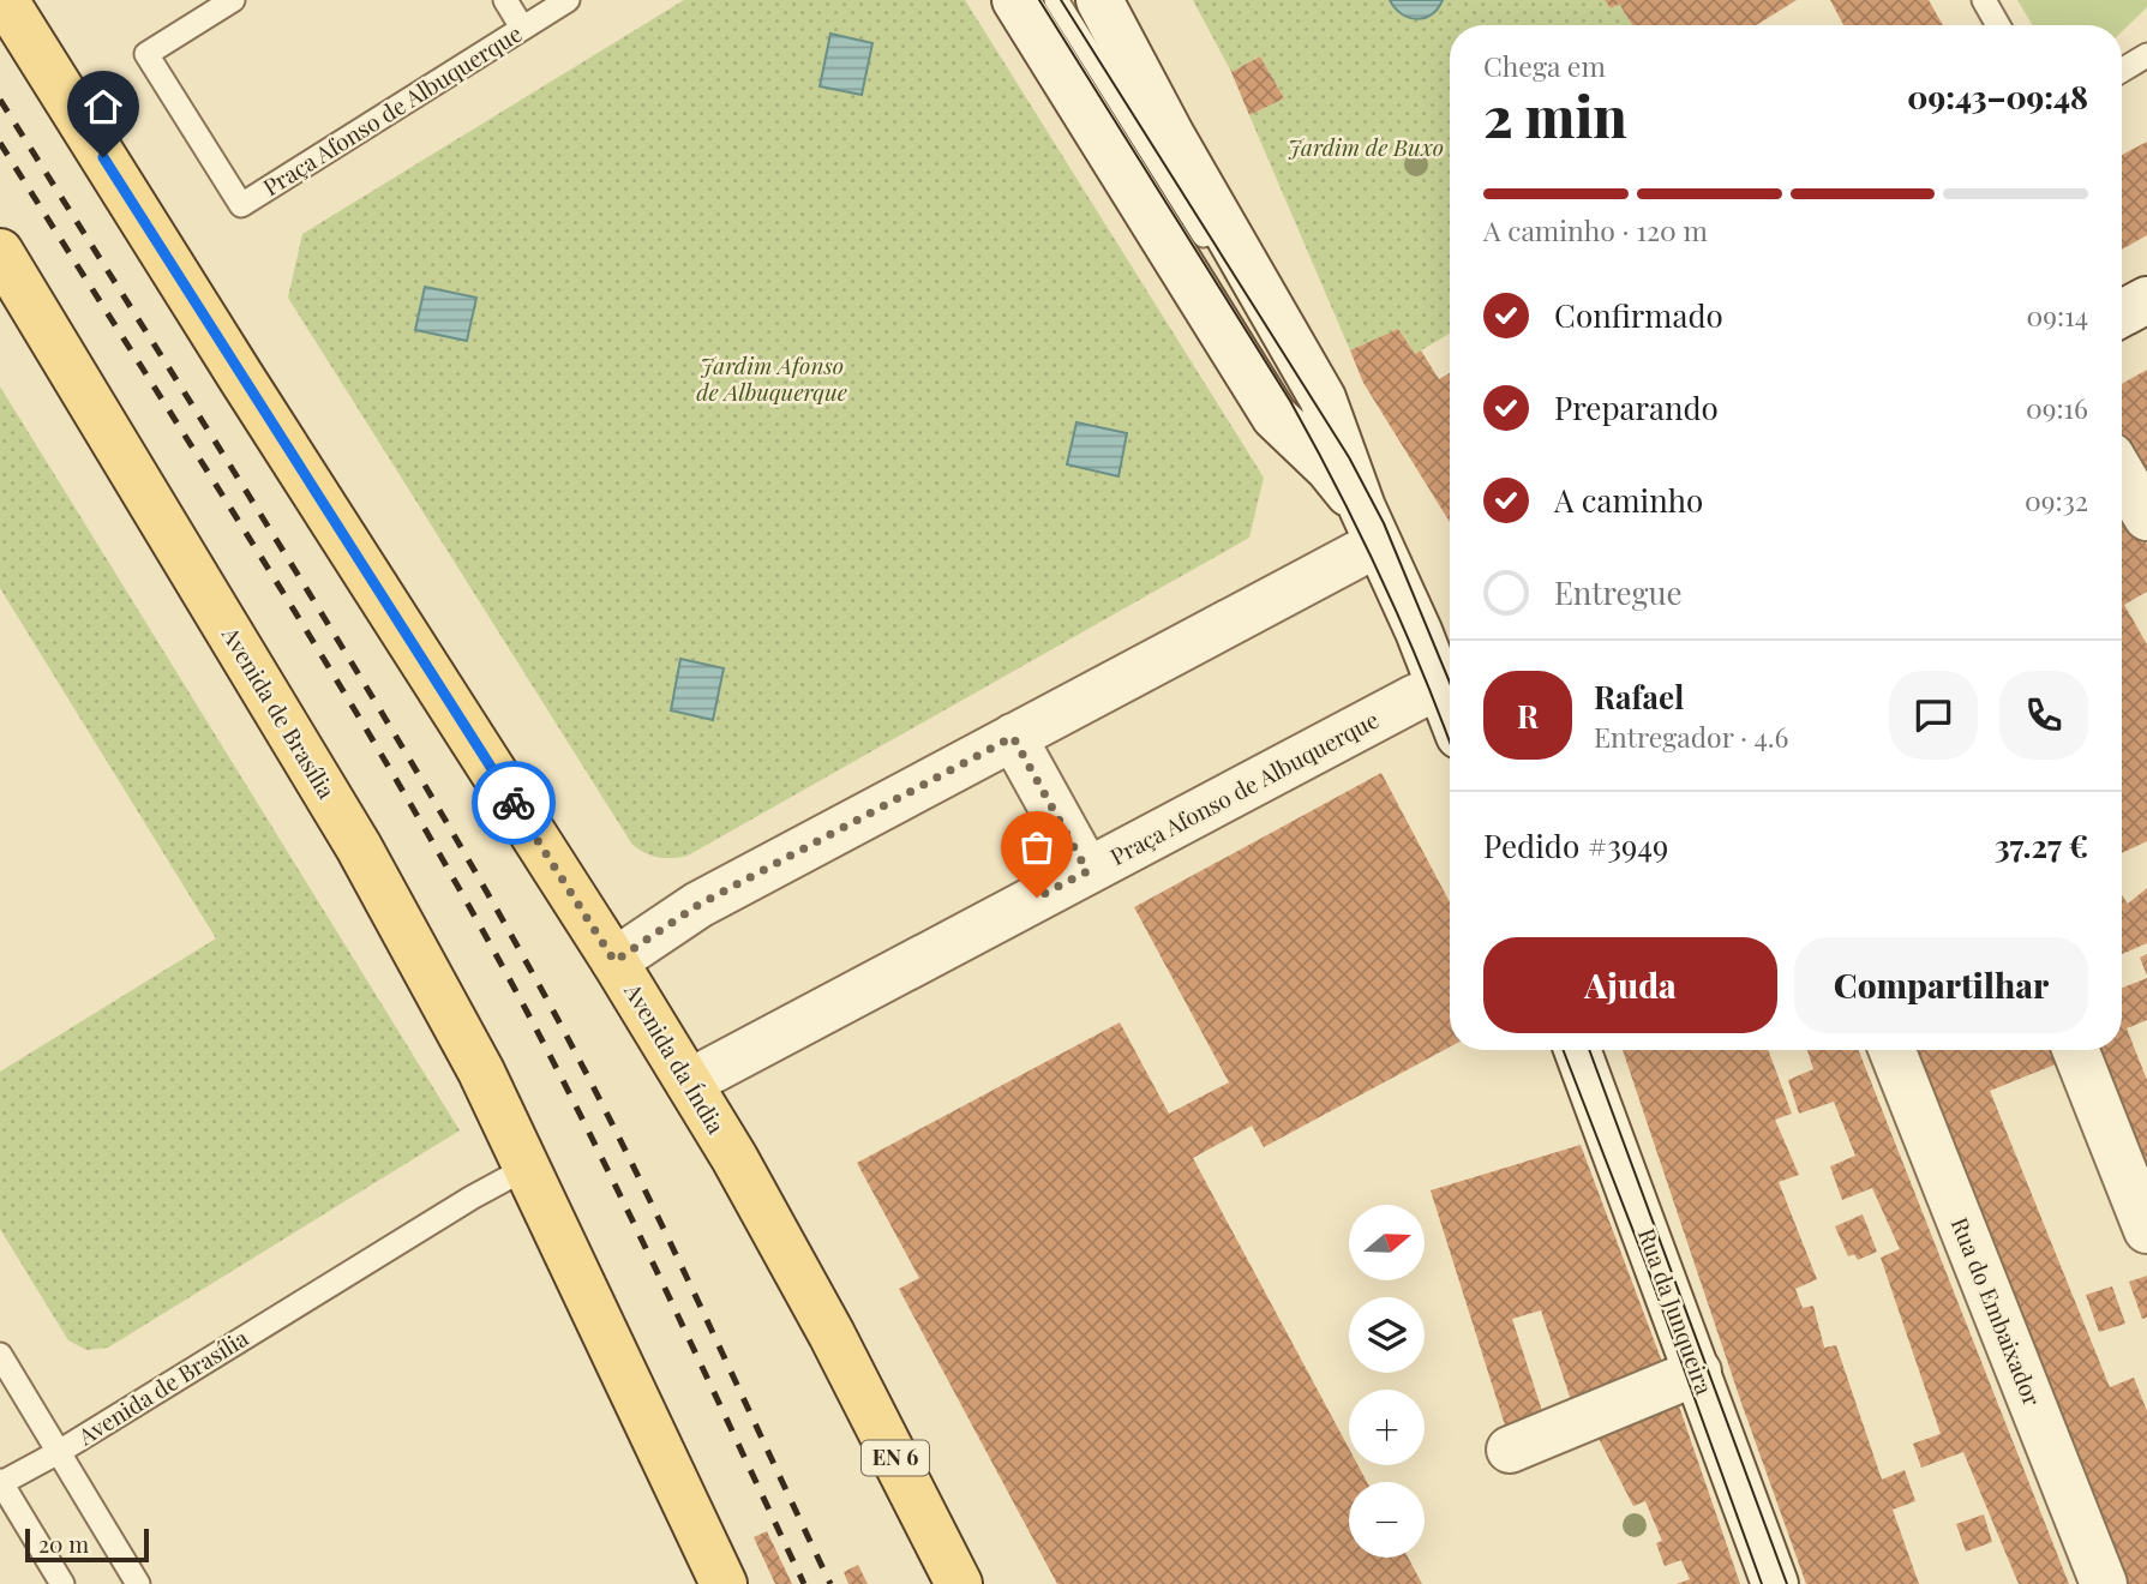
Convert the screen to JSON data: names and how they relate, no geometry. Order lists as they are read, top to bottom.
{
  "streets": {
    "main road": ["Avenida de Brasília", "Avenida da Índia", "EN 6"],
    "street": ["Praça Afonso de Albuquerque", "Rua da Junqueira", "Rua do Embaixador"]
  },
  "crossings": [
    ["Praça Afonso de Albuquerque", "Avenida da Índia"]
  ],
  "parks": ["Jardim de Buxo", "Jardim Afonso de Albuquerque"],
  "scale_bar": "20 m",
  "north": "right",
  "page": {
    "heading": ["2 min", "Chega em", "09:43–09:48"],
    "panel": [
      "Rafael",
      "Entregador · 4.6",
      "Pedido #3949",
      "37.27 €"
    ],
    "bar": "A caminho · 120 m",
    "list": [
      ["Confirmado", "09:14"],
      ["Preparando", "09:16"],
      ["A caminho", "09:32"],
      "Entregue"
    ],
    "round": "R",
    "buttons": ["Ajuda", "Compartilhar"],
    "map_buttons": ["+", "−"],
    "scale": "20 m"
  }
}
